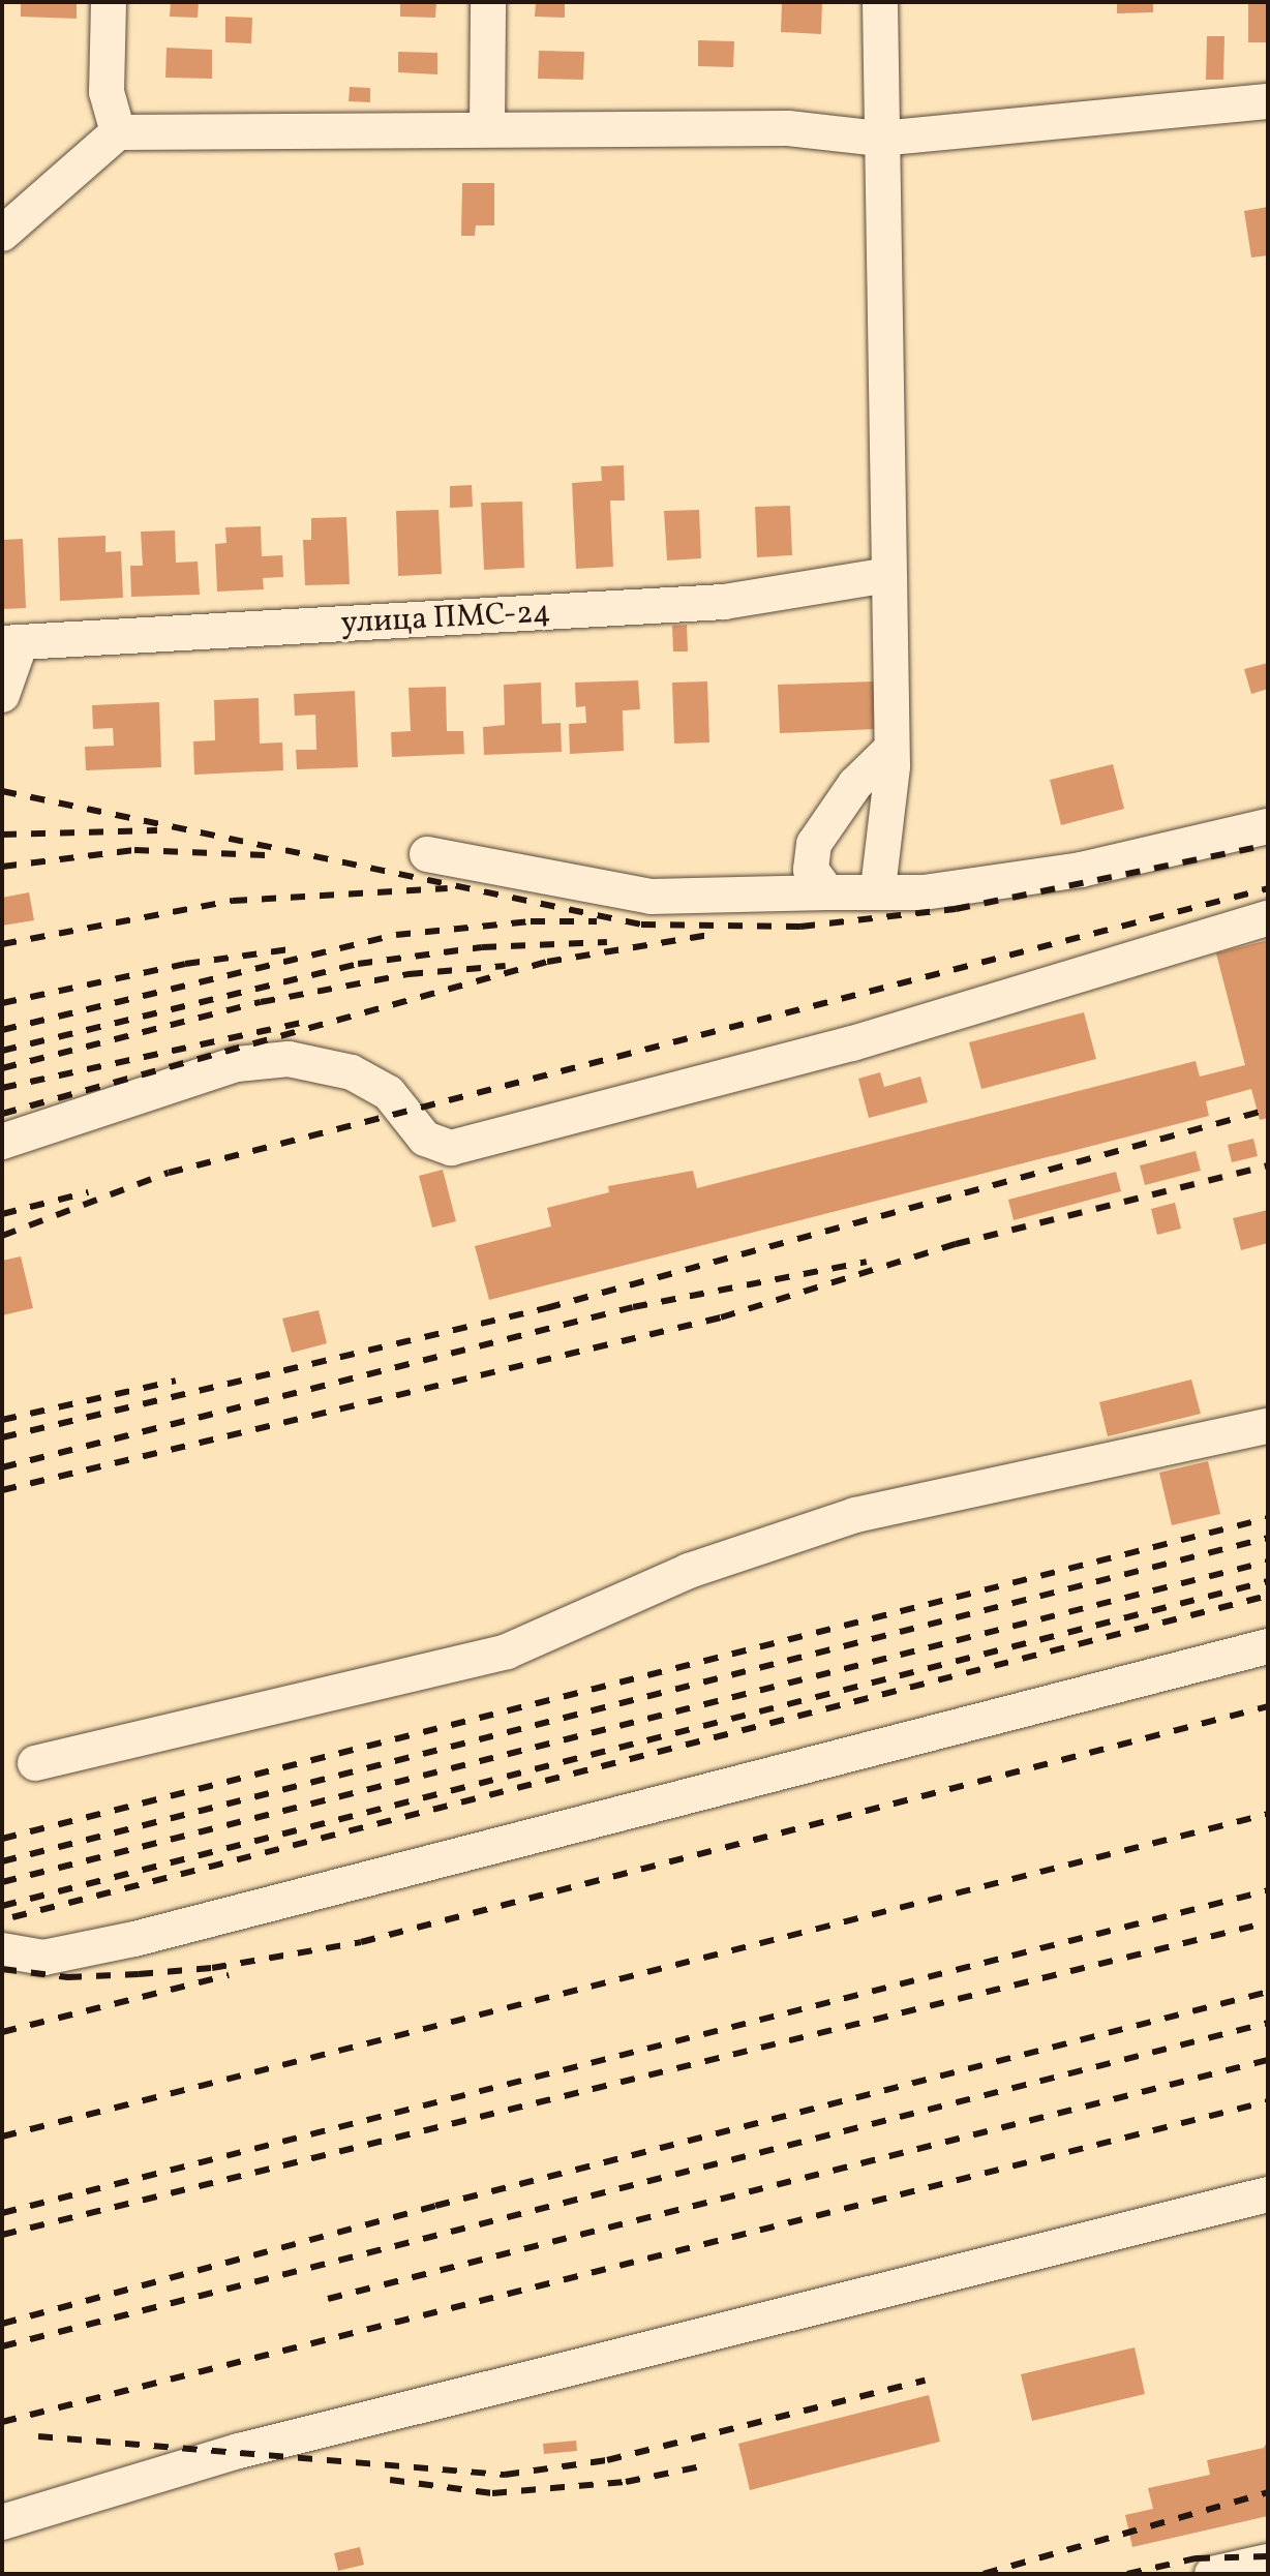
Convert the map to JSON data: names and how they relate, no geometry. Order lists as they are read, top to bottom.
{
  "streets": {
    "street": ["улица ПМС-24"]
  }
}
